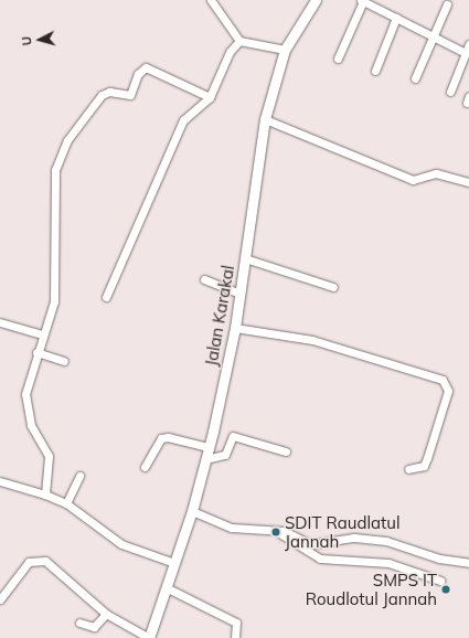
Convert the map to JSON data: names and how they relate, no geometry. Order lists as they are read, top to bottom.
{
  "streets": {
    "main road": ["Jalan Karakal"]
  },
  "places": ["SDIT Raudlatul Jannah", "SMPS IT Roudlotul Jannah"],
  "north": "left"
}
